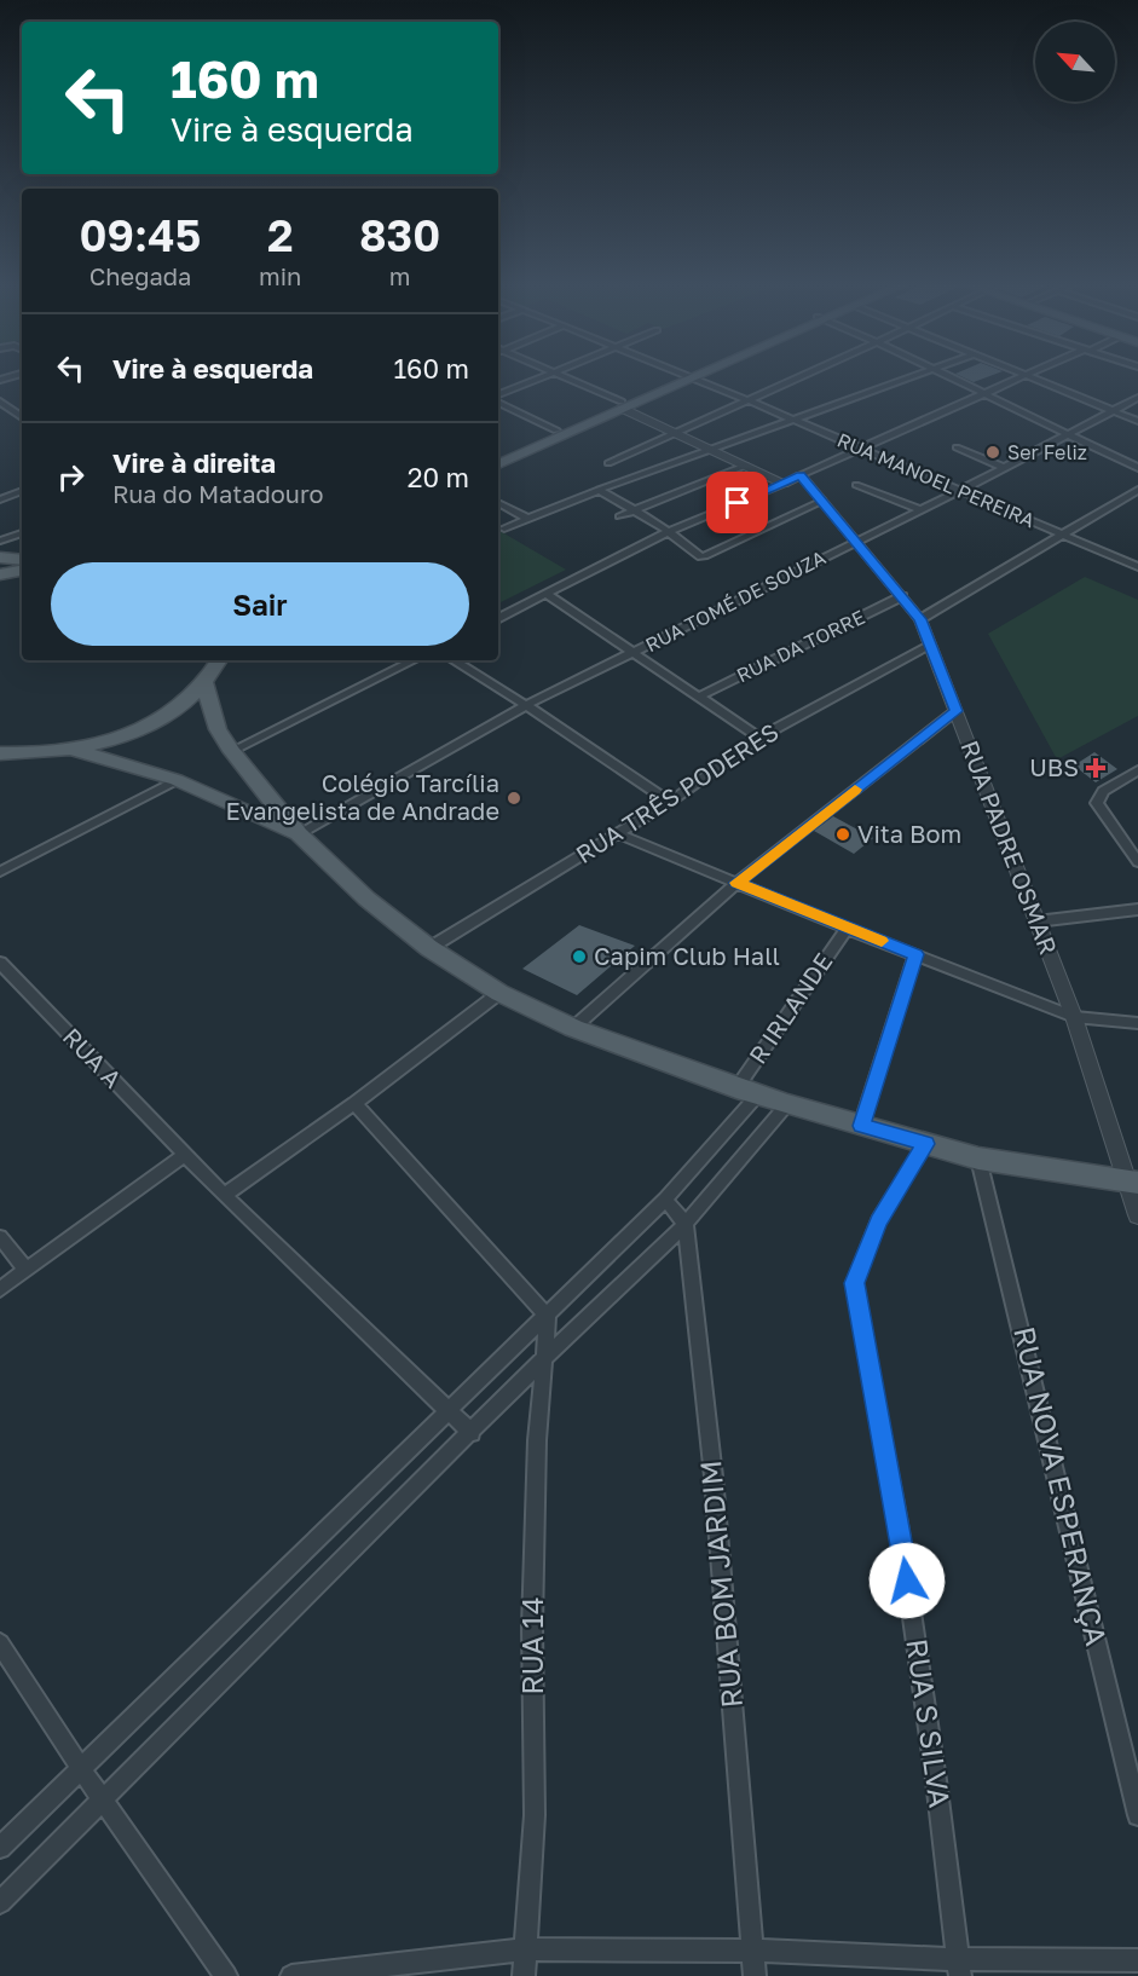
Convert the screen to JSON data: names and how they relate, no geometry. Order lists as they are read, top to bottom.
{
  "streets": {
    "street": [
      "RUA MANOEL PEREIRA",
      "RUA TOMÉ DE SOUZA",
      "RUA DA TORRE",
      "RUA TRÊS PODERES",
      "RUA PADRE OSMAR",
      "R IRLANDE",
      "RUA A",
      "RUA NOVA ESPERANÇA",
      "RUA BOM JARDIM",
      "RUA 14",
      "RUA S SILVA"
    ]
  },
  "crossings": [
    ["RUA MANOEL PEREIRA", "RUA TOMÉ DE SOUZA"],
    ["RUA TOMÉ DE SOUZA", "RUA PADRE OSMAR"],
    ["RUA DA TORRE", "RUA PADRE OSMAR"],
    ["RUA TRÊS PODERES", "RUA PADRE OSMAR"],
    ["R IRLANDE", "RUA A"],
    ["R IRLANDE", "RUA 14"]
  ],
  "places": {
    "other": [
      "Ser Feliz",
      "Colégio Tarcília Evangelista de Andrade",
      "Vita Bom",
      "Capim Club Hall"
    ],
    "health": ["UBS"]
  },
  "north": "top left",
  "page": {
    "turn": ["160 m", "Vire à esquerda"],
    "eta": [
      "09:45",
      "Chegada",
      "2",
      "min",
      "830",
      "m"
    ],
    "list": [
      {
        "name": "Vire à esquerda",
        "value": "160 m"
      },
      {
        "name": "Vire à direita",
        "note": "Rua do Matadouro",
        "value": "20 m"
      }
    ],
    "buttons": "Sair"
  }
}
